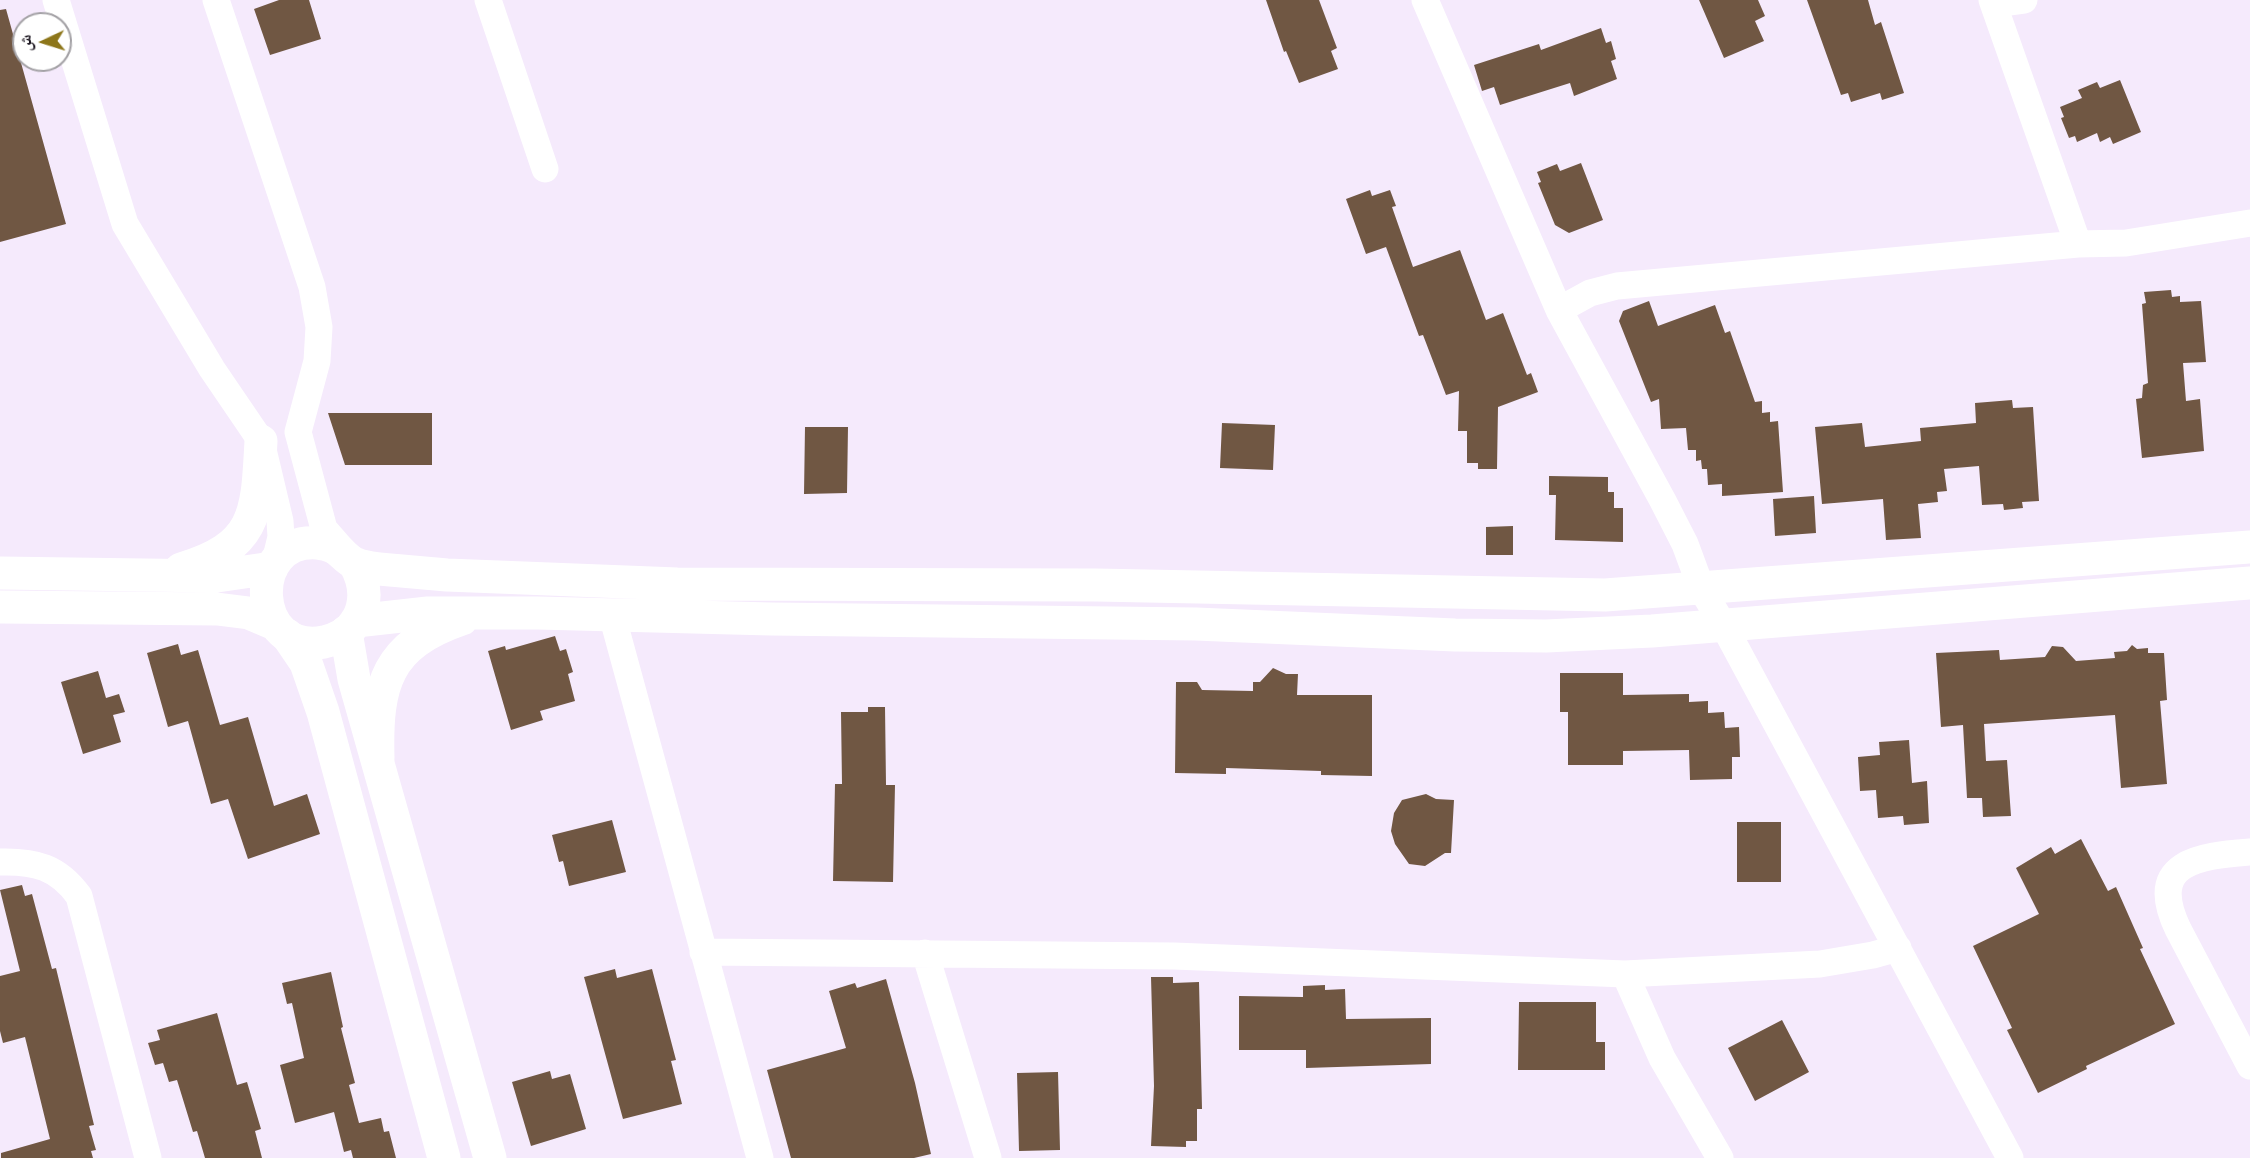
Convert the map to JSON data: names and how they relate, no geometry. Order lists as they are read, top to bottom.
{
  "north": "left"
}
